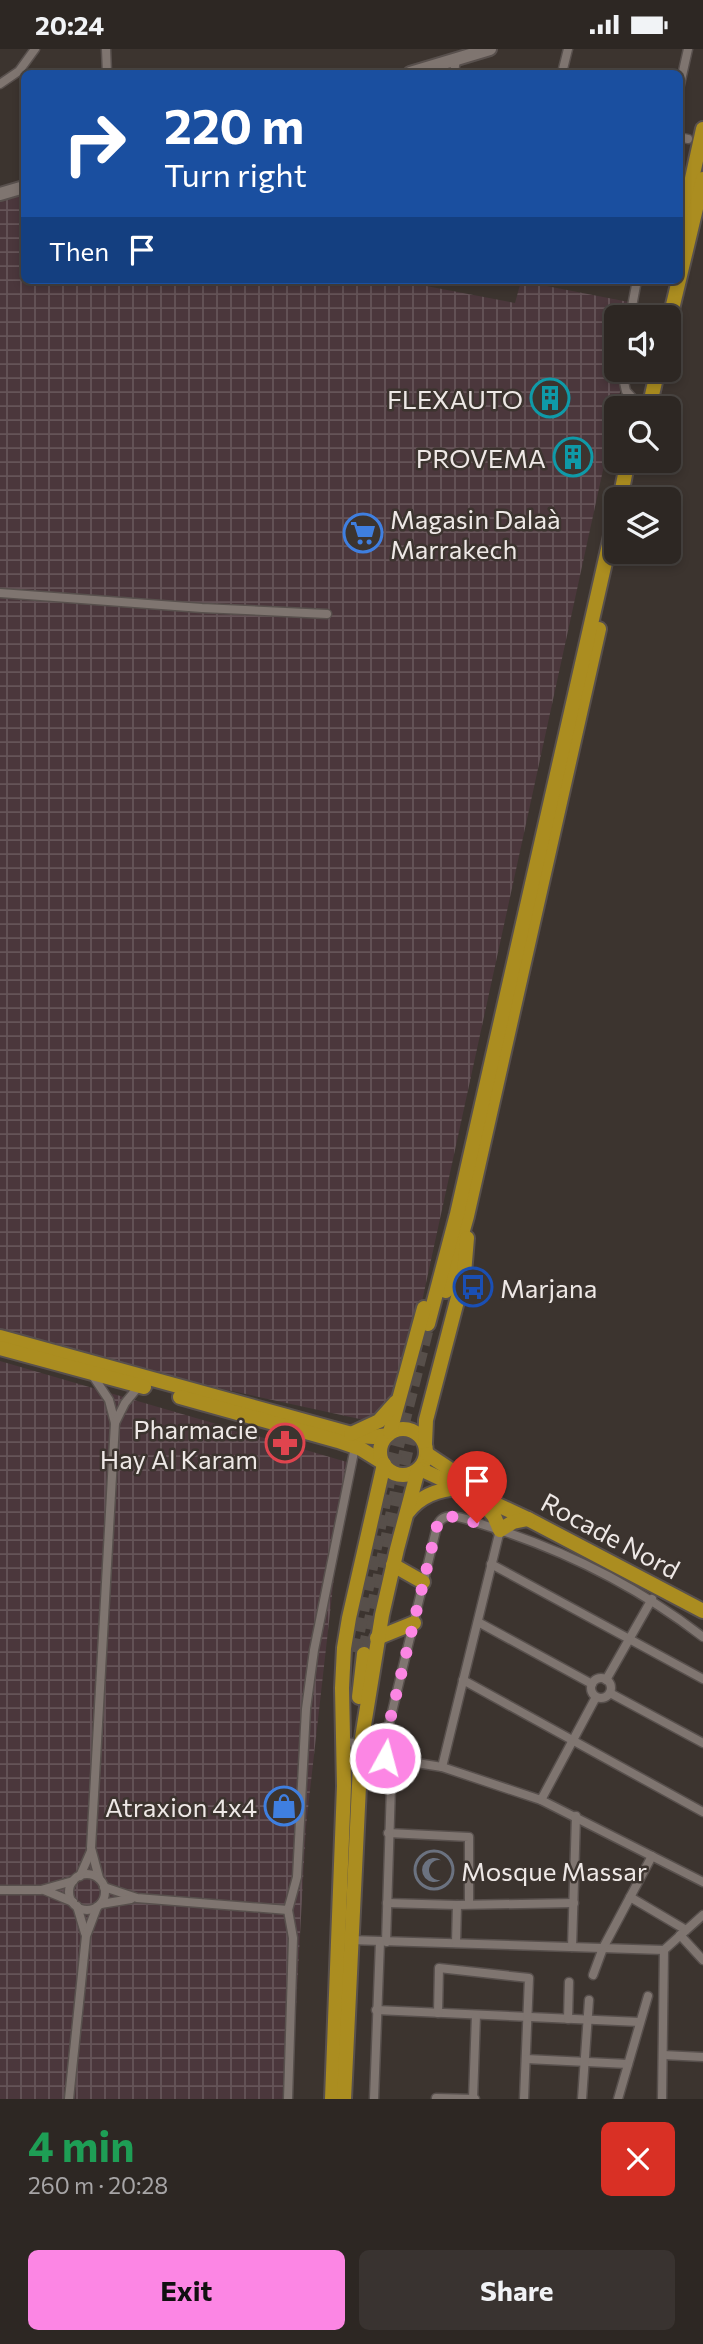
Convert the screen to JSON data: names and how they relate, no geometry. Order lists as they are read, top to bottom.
{
  "streets": {
    "highway": ["Rocade Nord"]
  },
  "places": {
    "building": ["FLEXAUTO", "PROVEMA"],
    "supermarket": ["Magasin Dalaà Marrakech"],
    "bus stop": ["Marjana"],
    "pharmacy": ["Pharmacie Hay Al Karam"],
    "shop": ["Atraxion 4x4"],
    "mosque": ["Mosque Massar"]
  },
  "page": {
    "status": "20:24",
    "turn": ["220 m", "Turn right"],
    "then": "Then",
    "heading": ["4 min", "260 m · 20:28"],
    "buttons": ["Exit", "Share"]
  }
}
